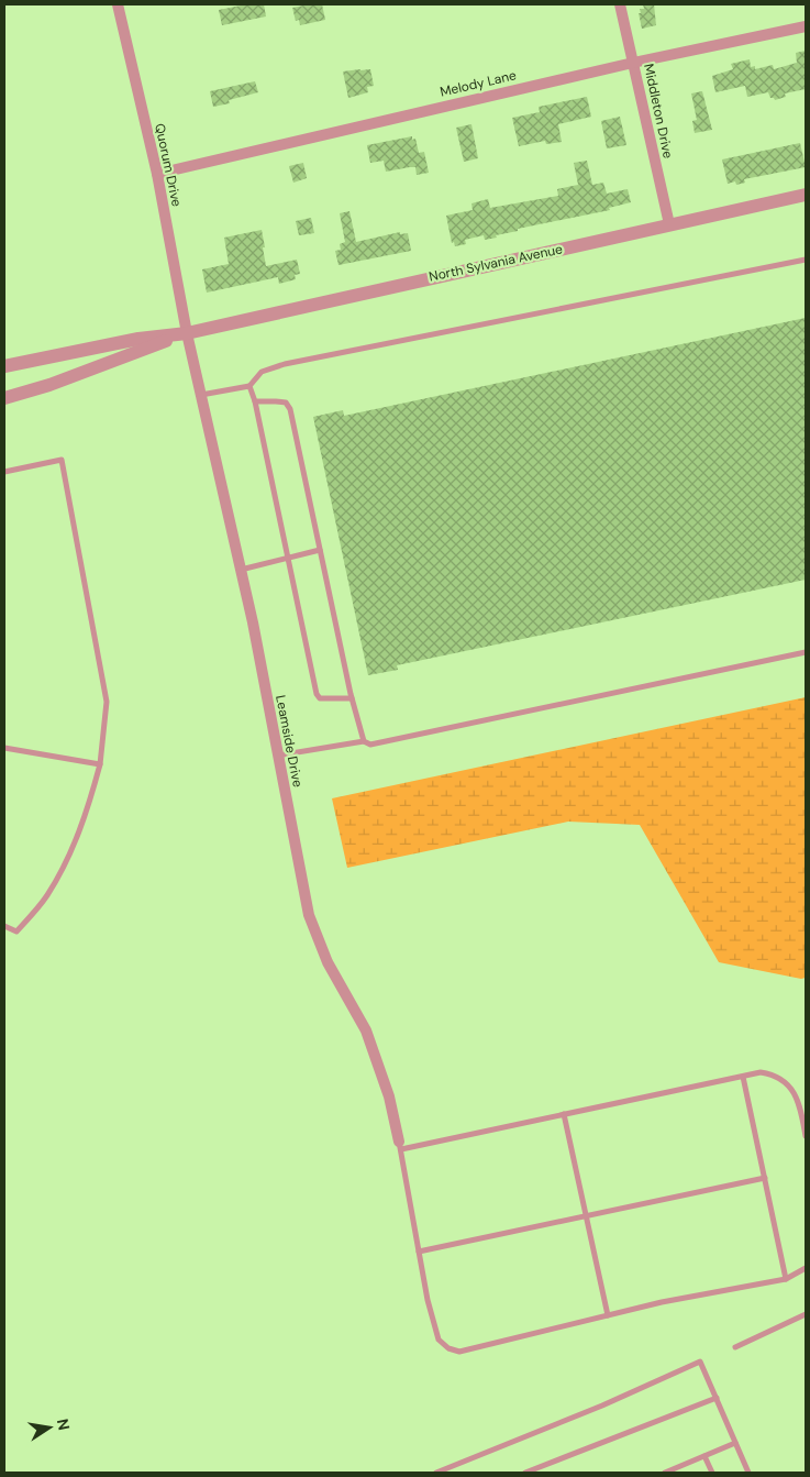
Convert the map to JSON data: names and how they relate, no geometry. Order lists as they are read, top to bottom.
{
  "streets": {
    "street": [
      "Melody Lane",
      "Middleton Drive",
      "Quorum Drive",
      "North Sylvania Avenue",
      "Leamside Drive"
    ]
  },
  "crossings": [
    ["Melody Lane", "Middleton Drive"],
    ["Melody Lane", "Quorum Drive"],
    ["Middleton Drive", "North Sylvania Avenue"],
    ["Quorum Drive", "North Sylvania Avenue"],
    ["Quorum Drive", "Leamside Drive"],
    ["North Sylvania Avenue", "Leamside Drive"]
  ],
  "north": "right"
}
